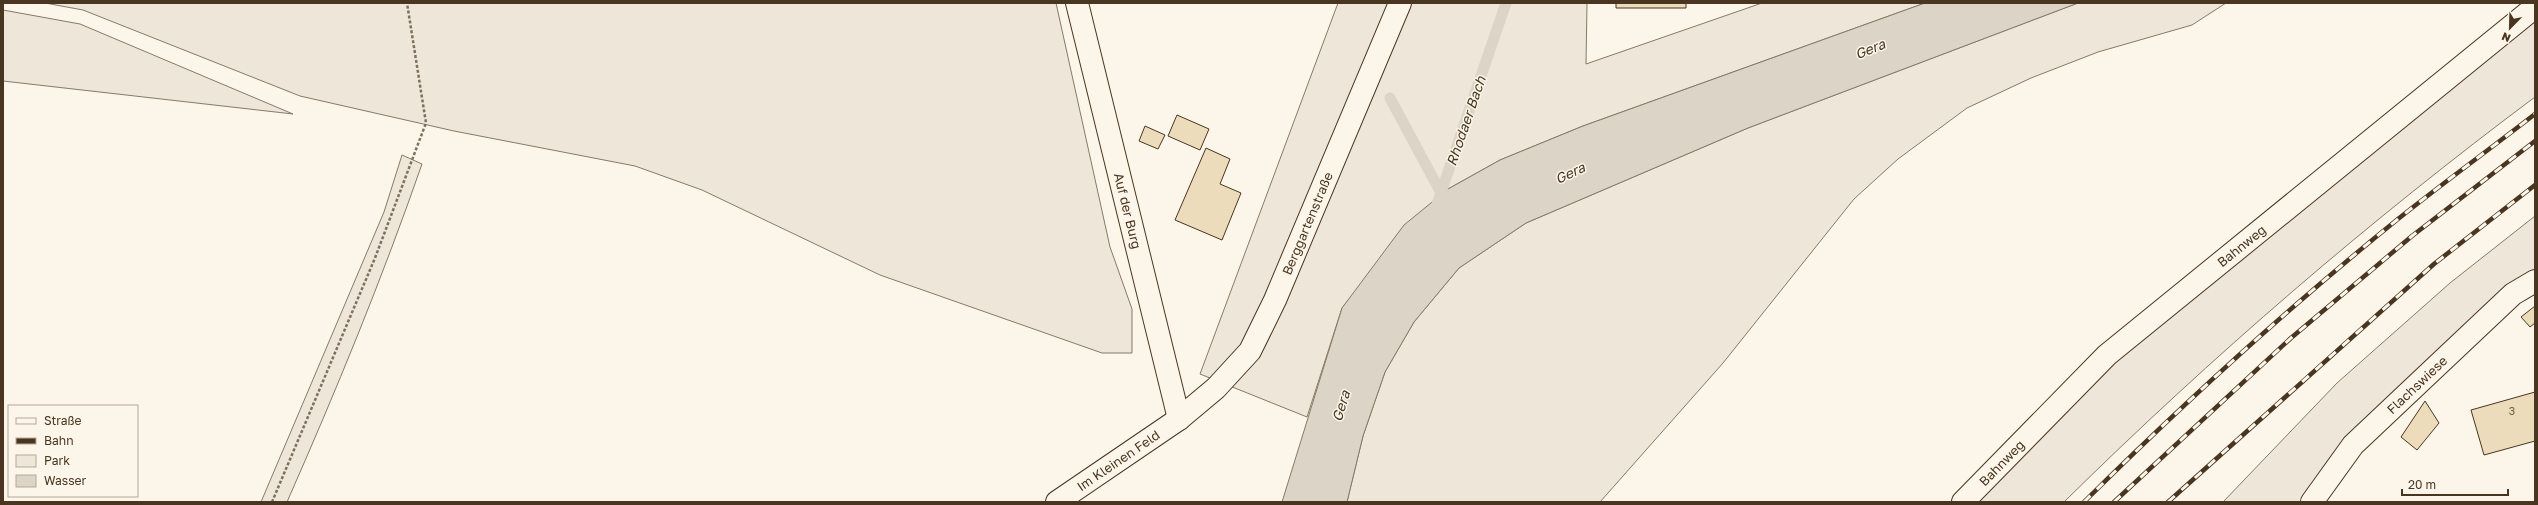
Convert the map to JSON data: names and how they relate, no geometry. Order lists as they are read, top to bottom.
{
  "streets": {
    "street": [
      "Auf der Burg",
      "Berggartenstraße",
      "Bahnweg",
      "Flachswiese",
      "Im Kleinen Feld"
    ]
  },
  "crossings": [
    ["Auf der Burg", "Berggartenstraße"],
    ["Auf der Burg", "Im Kleinen Feld"],
    ["Berggartenstraße", "Im Kleinen Feld"]
  ],
  "water": ["Gera", "Rhodaer Bach"],
  "house_numbers": ["3"],
  "legend": [
    "Straße",
    "Bahn",
    "Park",
    "Wasser"
  ],
  "scale_bar": "20 m",
  "north": "bottom left"
}
